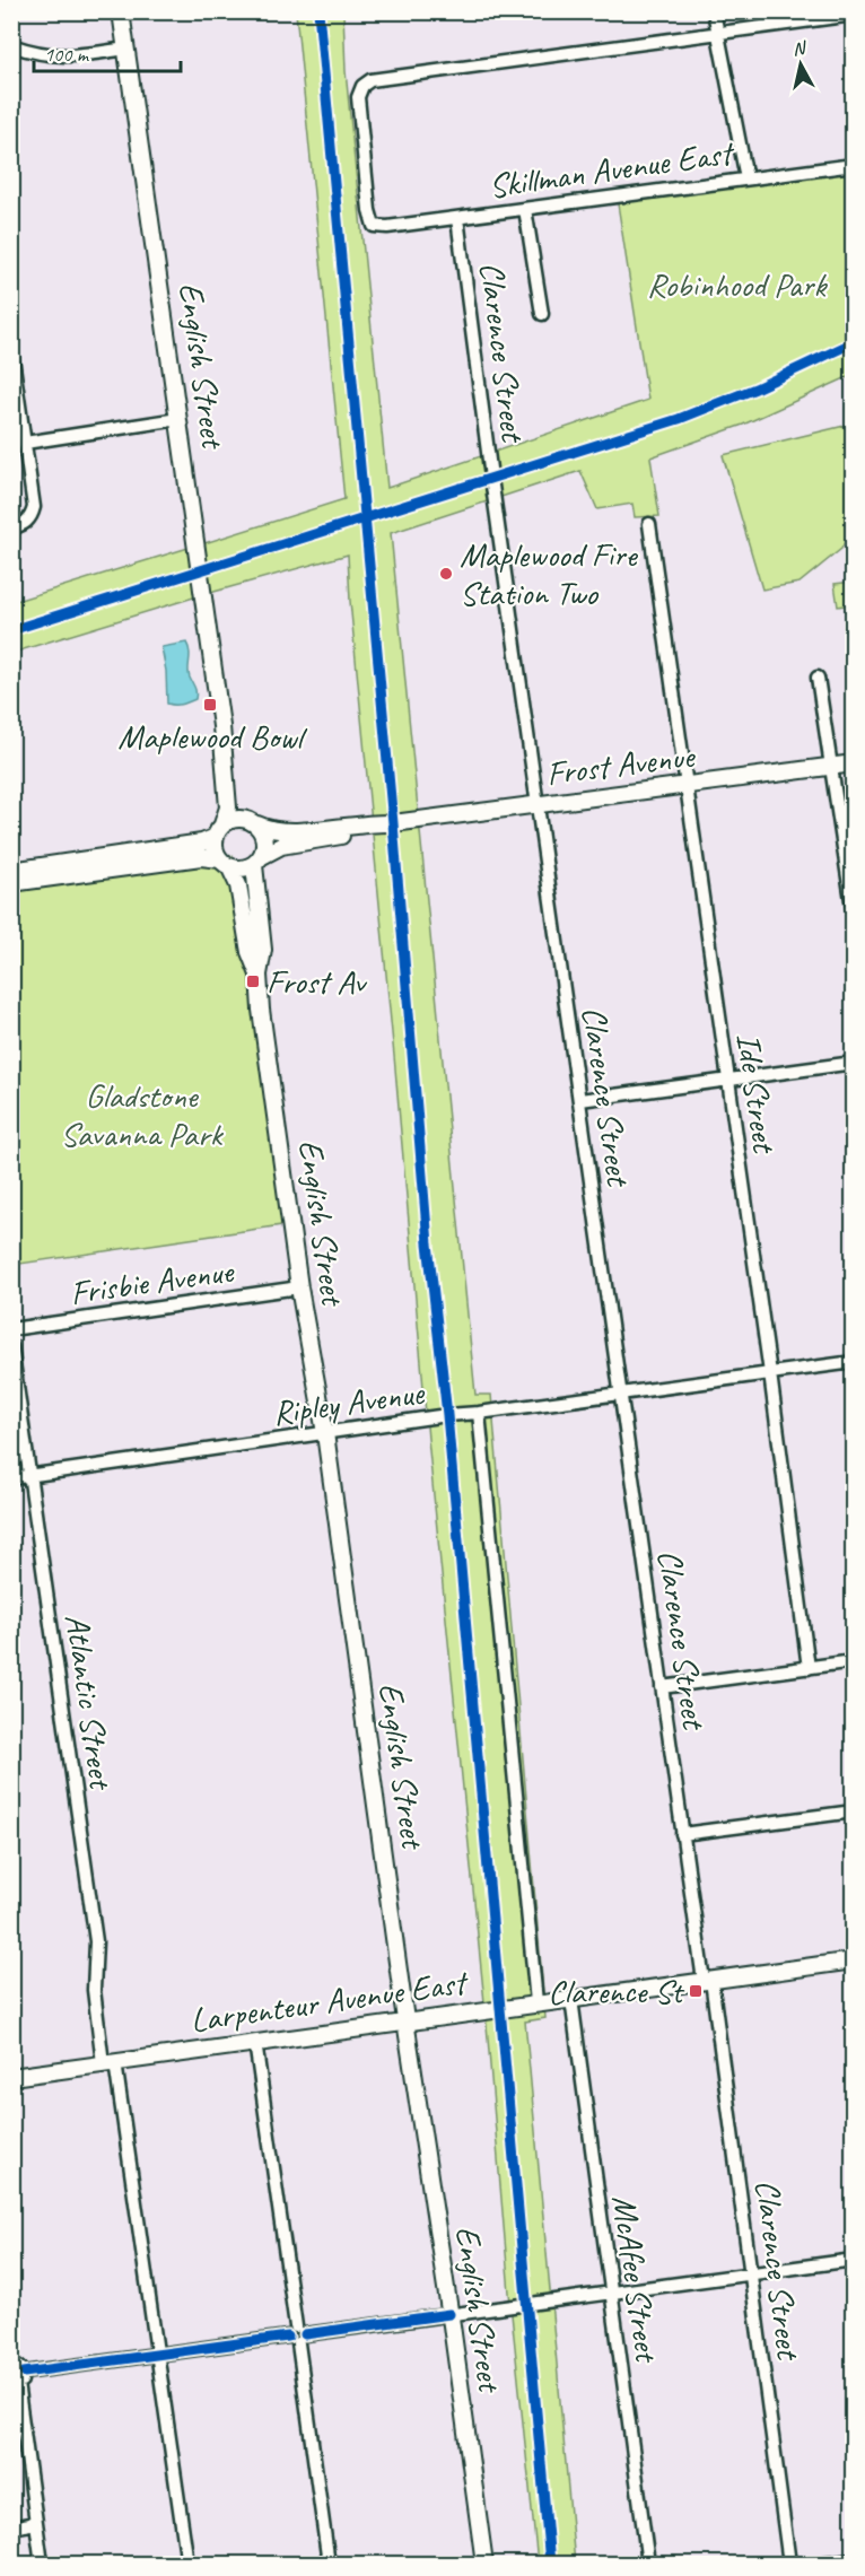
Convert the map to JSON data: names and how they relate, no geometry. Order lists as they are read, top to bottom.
{
  "streets": {
    "street": [
      "Skillman Avenue East",
      "Clarence Street",
      "English Street",
      "Frost Avenue",
      "Ide Street",
      "Frisbie Avenue",
      "Ripley Avenue",
      "Atlantic Street",
      "Larpenteur Avenue East",
      "McAfee Street"
    ]
  },
  "crossings": [
    ["Skillman Avenue East", "Clarence Street"],
    ["Clarence Street", "Frost Avenue"],
    ["Clarence Street", "Ripley Avenue"],
    ["Clarence Street", "Larpenteur Avenue East"],
    ["English Street", "Frost Avenue"],
    ["English Street", "Frisbie Avenue"],
    ["English Street", "Ripley Avenue"],
    ["English Street", "Larpenteur Avenue East"],
    ["Frost Avenue", "Ide Street"],
    ["Ide Street", "Ripley Avenue"],
    ["Ripley Avenue", "Atlantic Street"],
    ["Atlantic Street", "Larpenteur Avenue East"],
    ["Larpenteur Avenue East", "McAfee Street"]
  ],
  "parks": ["Robinhood Park", "Gladstone Savanna Park"],
  "places": {
    "other": ["Maplewood Fire Station Two"],
    "transit": ["Maplewood Bowl", "Frost Av", "Clarence St"]
  },
  "scale_bar": "100 m",
  "north": "top"
}
